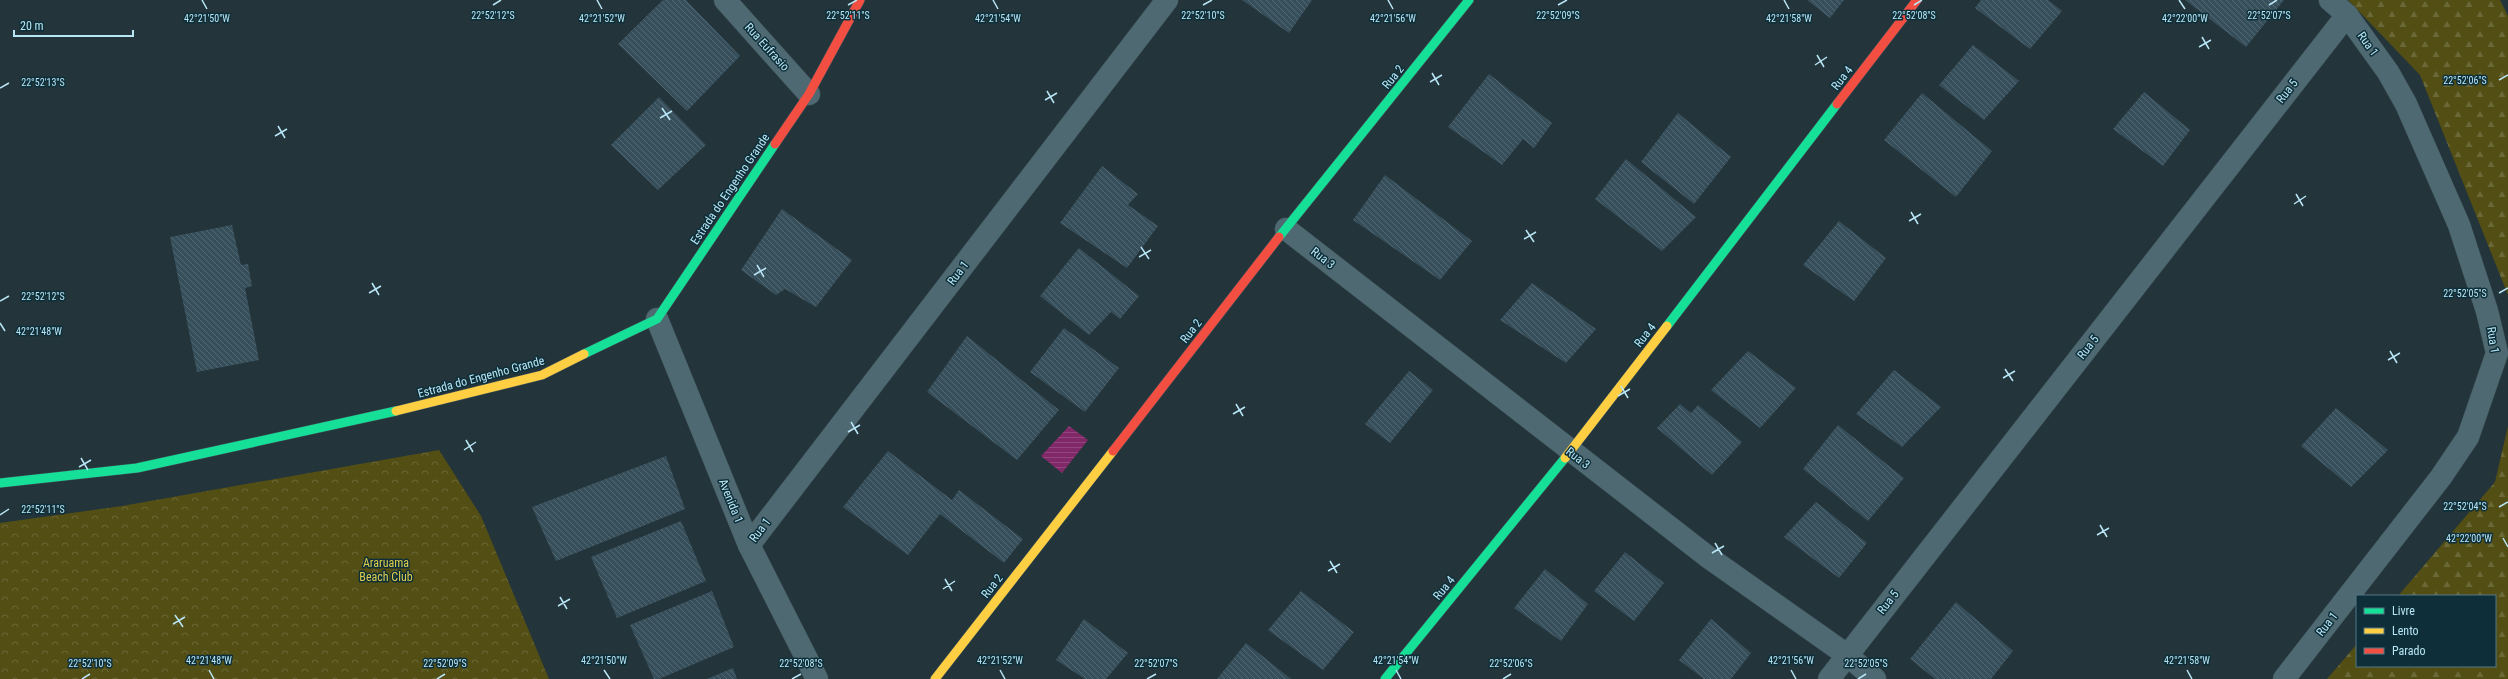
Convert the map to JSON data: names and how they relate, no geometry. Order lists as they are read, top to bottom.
{
  "streets": {
    "street": [
      "Rua 1",
      "Rua Eufrasio",
      "Rua 2",
      "Rua 4",
      "Rua 5",
      "Estrada do Engenho Grande",
      "Rua 3",
      "Avenida 1"
    ]
  },
  "crossings": [
    ["Rua 1", "Rua 5"],
    ["Rua 1", "Avenida 1"],
    ["Rua Eufrasio", "Estrada do Engenho Grande"],
    ["Rua 2", "Rua 3"],
    ["Rua 4", "Rua 3"],
    ["Rua 5", "Rua 3"],
    ["Estrada do Engenho Grande", "Avenida 1"]
  ],
  "parks": ["Araruama Beach Club"],
  "legend": ["Livre", "Lento", "Parado"],
  "scale_bar": "20 m",
  "coordinates": [
    "22°52'12\"S",
    "22°52'09\"S",
    "22°52'11\"S",
    "22°52'10\"S",
    "22°52'08\"S",
    "22°52'07\"S",
    "42°21'50\"W",
    "42°21'52\"W",
    "42°21'54\"W",
    "42°21'56\"W",
    "42°21'58\"W",
    "42°22'00\"W",
    "22°52'06\"S",
    "22°52'13\"S",
    "22°52'05\"S",
    "42°21'48\"W",
    "22°52'04\"S"
  ]
}
